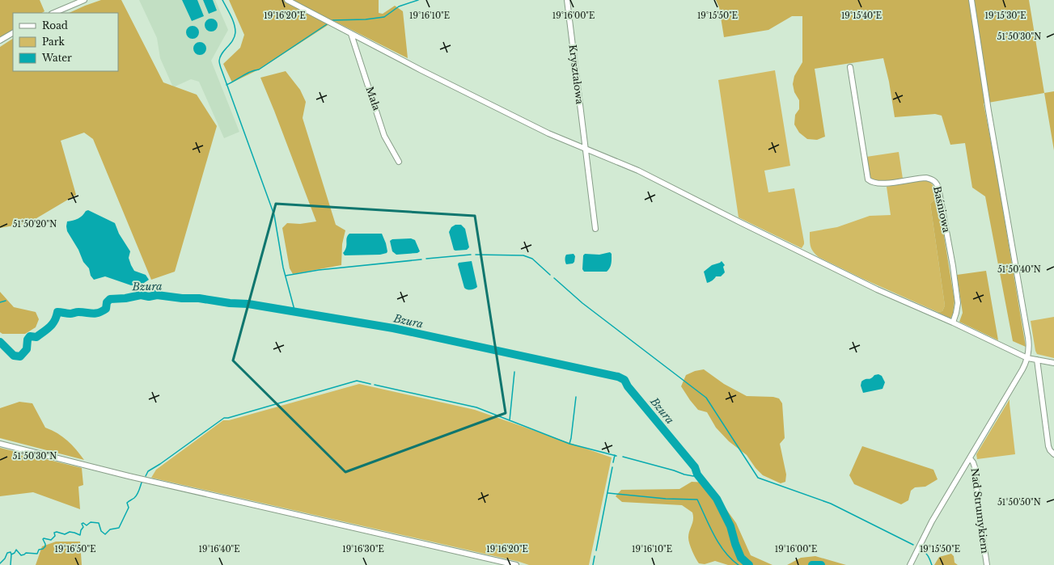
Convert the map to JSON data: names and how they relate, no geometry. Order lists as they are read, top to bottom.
{
  "streets": {
    "street": [
      "Kryształowa",
      "Mała",
      "Baśniowa",
      "Nad Strumykiem"
    ]
  },
  "water": ["Bzura"],
  "legend": ["Road", "Park", "Water"],
  "coordinates": [
    "19°16'20\"E",
    "19°16'10\"E",
    "19°16'00\"E",
    "19°15'50\"E",
    "19°15'40\"E",
    "19°15'30\"E",
    "51°50'30\"N",
    "51°50'20\"N",
    "51°50'40\"N",
    "51°50'50\"N",
    "19°16'50\"E",
    "19°16'40\"E",
    "19°16'30\"E"
  ]
}
